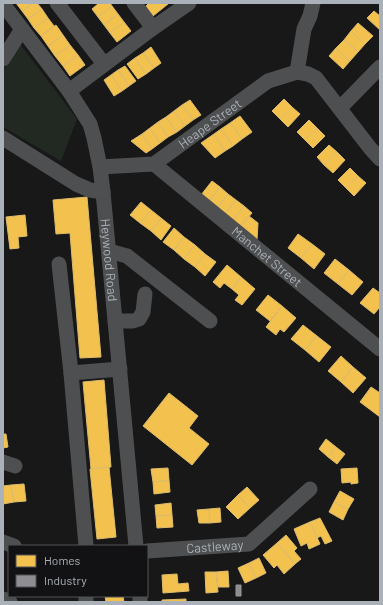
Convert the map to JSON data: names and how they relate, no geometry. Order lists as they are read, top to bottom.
{
  "streets": {
    "street": [
      "Heape Street",
      "Manchet Street",
      "Heywood Road",
      "Castleway"
    ]
  },
  "crossings": [
    ["Heape Street", "Manchet Street"]
  ],
  "legend": ["Homes", "Industry"]
}
